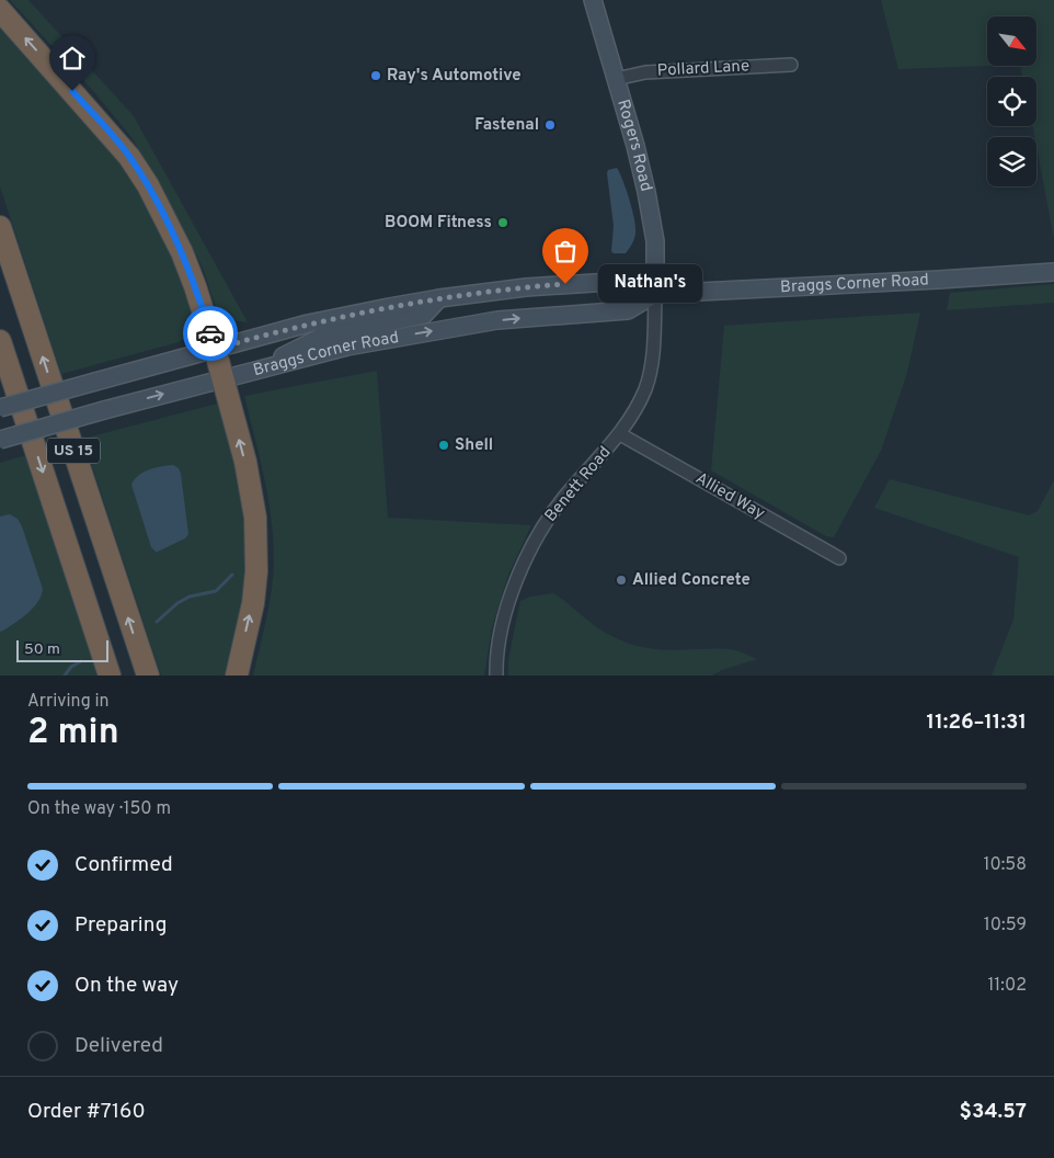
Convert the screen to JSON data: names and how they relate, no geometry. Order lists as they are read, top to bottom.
{
  "streets": {
    "highway": ["US 15"],
    "main road": ["Rogers Road", "Braggs Corner Road"],
    "street": ["Pollard Lane", "Benett Road", "Allied Way"]
  },
  "crossings": [
    ["Pollard Lane", "Rogers Road"],
    ["Rogers Road", "Braggs Corner Road"],
    ["Rogers Road", "Benett Road"],
    ["Braggs Corner Road", "Benett Road"],
    ["Benett Road", "Allied Way"]
  ],
  "places": [
    "Ray's Automotive",
    "Fastenal",
    "BOOM Fitness",
    "Nathan's",
    "Shell",
    "Allied Concrete"
  ],
  "scale_bar": "50 m",
  "north": "bottom right",
  "page": {
    "bubble": "Nathan's",
    "scale": "50 m",
    "heading": ["2 min", "Arriving in", "11:26–11:31"],
    "panel": ["Order #7160", "$34.57"],
    "bar": "On the way · 150 m",
    "list": [
      ["Confirmed", "10:58"],
      ["Preparing", "10:59"],
      ["On the way", "11:02"],
      "Delivered"
    ]
  }
}
